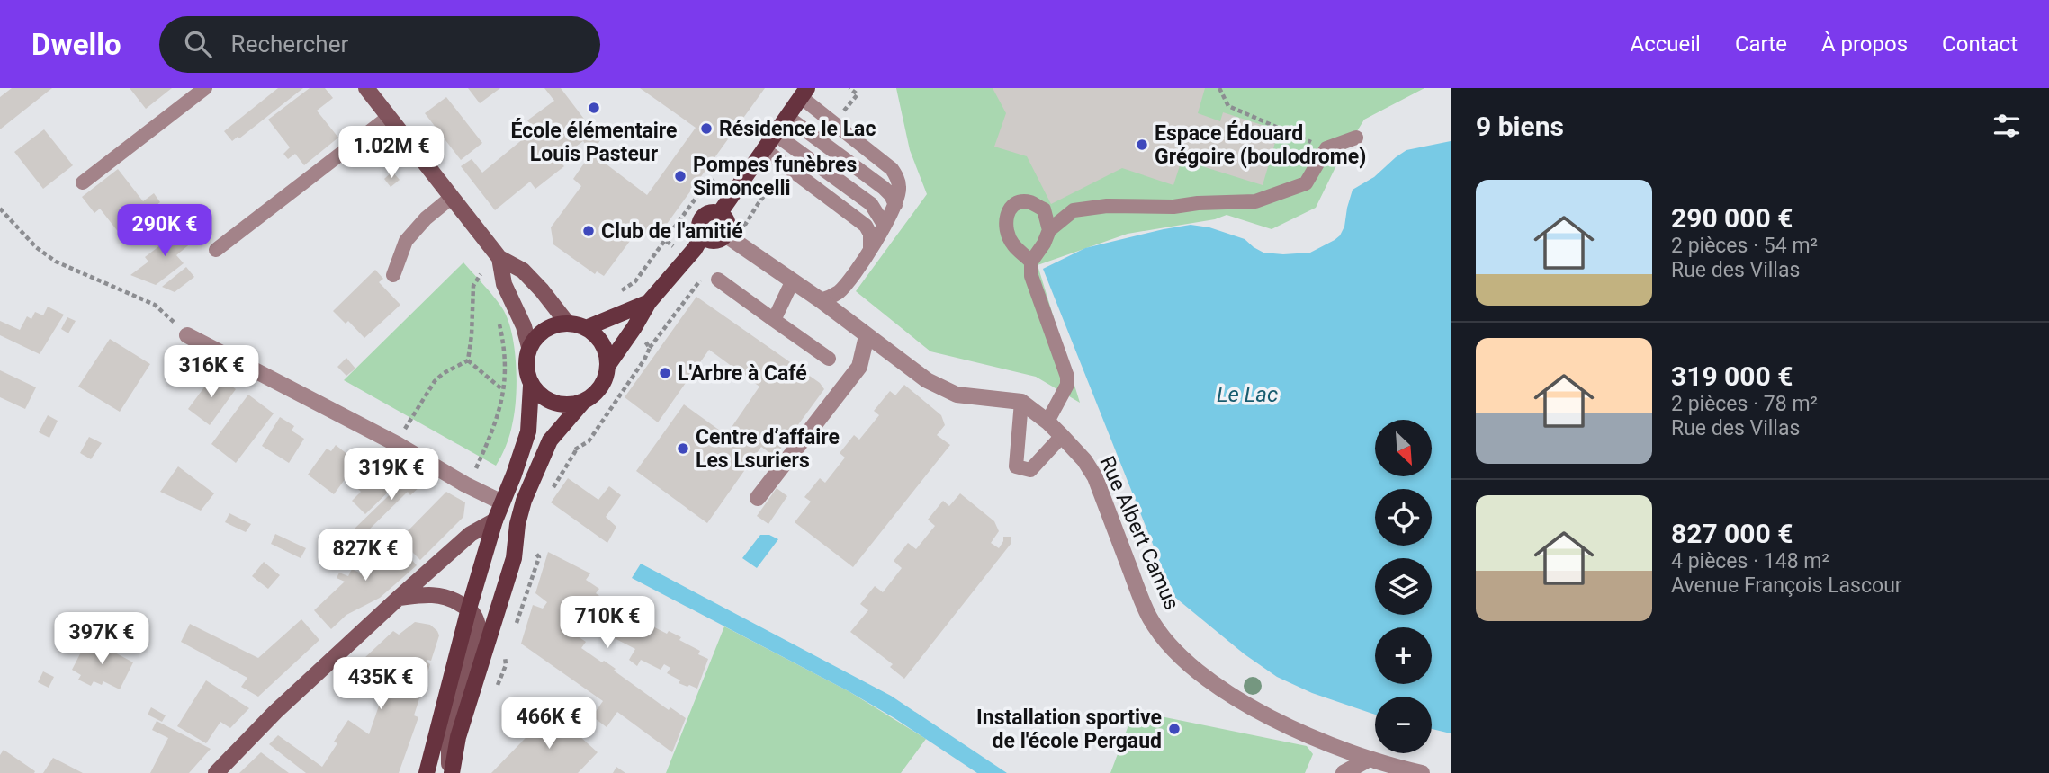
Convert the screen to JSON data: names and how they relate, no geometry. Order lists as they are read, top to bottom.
{
  "streets": {
    "street": ["Rue Albert Camus"]
  },
  "water": ["Le Lac"],
  "places": [
    "École élémentaire Louis Pasteur",
    "Résidence le Lac",
    "Espace Édouard Grégoire (boulodrome)",
    "Pompes funèbres Simoncelli",
    "Club de l'amitié",
    "L'Arbre à Café",
    "Centre d’affaire Les Lsuriers",
    "Installation sportive de l'école Pergaud"
  ],
  "north": "bottom right",
  "page": {
    "header": "Dwello",
    "search": "Rechercher",
    "nav": [
      "Accueil",
      "Carte",
      "À propos",
      "Contact"
    ],
    "heading": "9 biens",
    "price": [
      "1.02M €",
      "290K €",
      "316K €",
      "319K €",
      "827K €",
      "710K €",
      "397K €",
      "435K €",
      "466K €"
    ],
    "list": [
      {
        "name": "290 000 €",
        "note": "2 pièces · 54 m² · Rue des Villas"
      },
      {
        "name": "319 000 €",
        "note": "2 pièces · 78 m² · Rue des Villas"
      },
      {
        "name": "827 000 €",
        "note": "4 pièces · 148 m² · Avenue François Lascour"
      }
    ],
    "map_buttons": ["+", "−"]
  }
}
